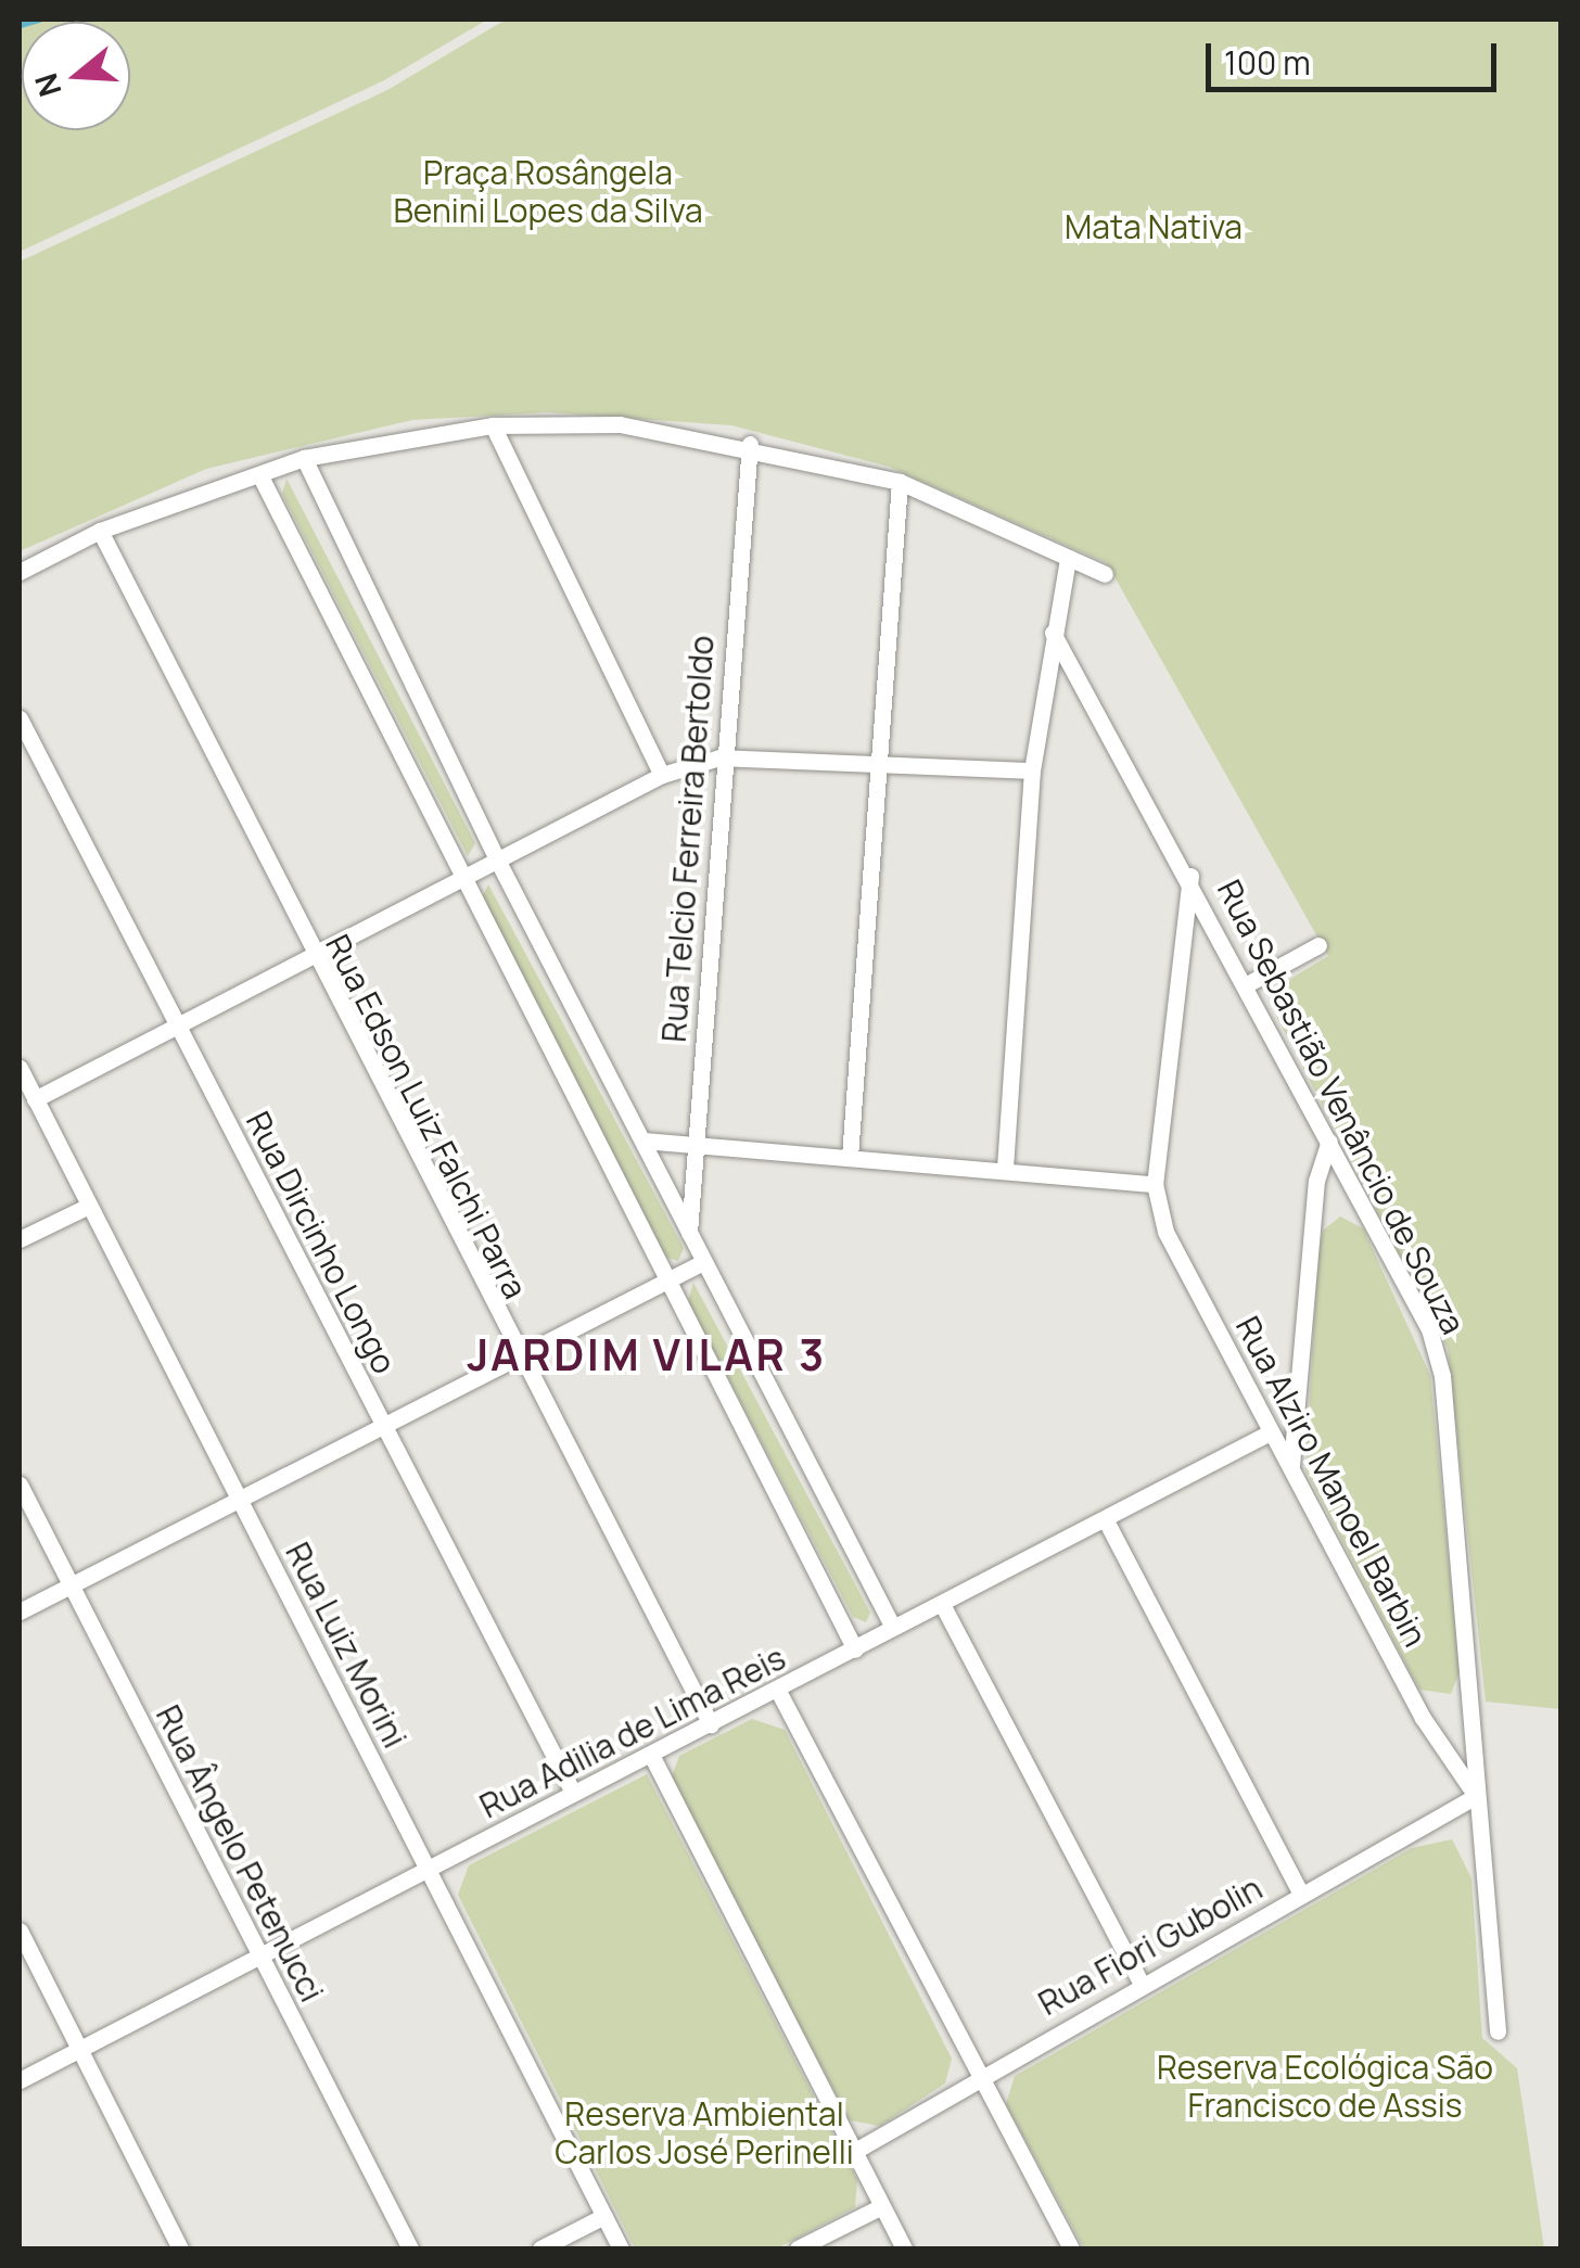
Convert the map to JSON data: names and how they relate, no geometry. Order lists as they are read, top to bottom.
{
  "streets": {
    "street": [
      "Rua Telcio Ferreira Bertoldo",
      "Rua Sebastião Venâncio de Souza",
      "Rua Edson Luiz Falchi Parra",
      "Rua Dircinho Longo",
      "Rua Alziro Manoel Barbin",
      "Rua Luiz Morini",
      "Rua Adilia de Lima Reis",
      "Rua Ângelo Petenucci",
      "Rua Fiori Gubolin"
    ]
  },
  "crossings": [
    ["Rua Sebastião Venâncio de Souza", "Rua Alziro Manoel Barbin"],
    ["Rua Sebastião Venâncio de Souza", "Rua Fiori Gubolin"],
    ["Rua Edson Luiz Falchi Parra", "Rua Adilia de Lima Reis"],
    ["Rua Dircinho Longo", "Rua Adilia de Lima Reis"],
    ["Rua Alziro Manoel Barbin", "Rua Adilia de Lima Reis"],
    ["Rua Alziro Manoel Barbin", "Rua Fiori Gubolin"],
    ["Rua Luiz Morini", "Rua Adilia de Lima Reis"],
    ["Rua Adilia de Lima Reis", "Rua Ângelo Petenucci"]
  ],
  "districts": ["JARDIM VILAR 3"],
  "parks": [
    "Praça Rosângela Benini Lopes da Silva",
    "Mata Nativa",
    "Reserva Ecológica São Francisco de Assis",
    "Reserva Ambiental Carlos José Perinelli"
  ],
  "scale_bar": "100 m",
  "north": "left"
}
